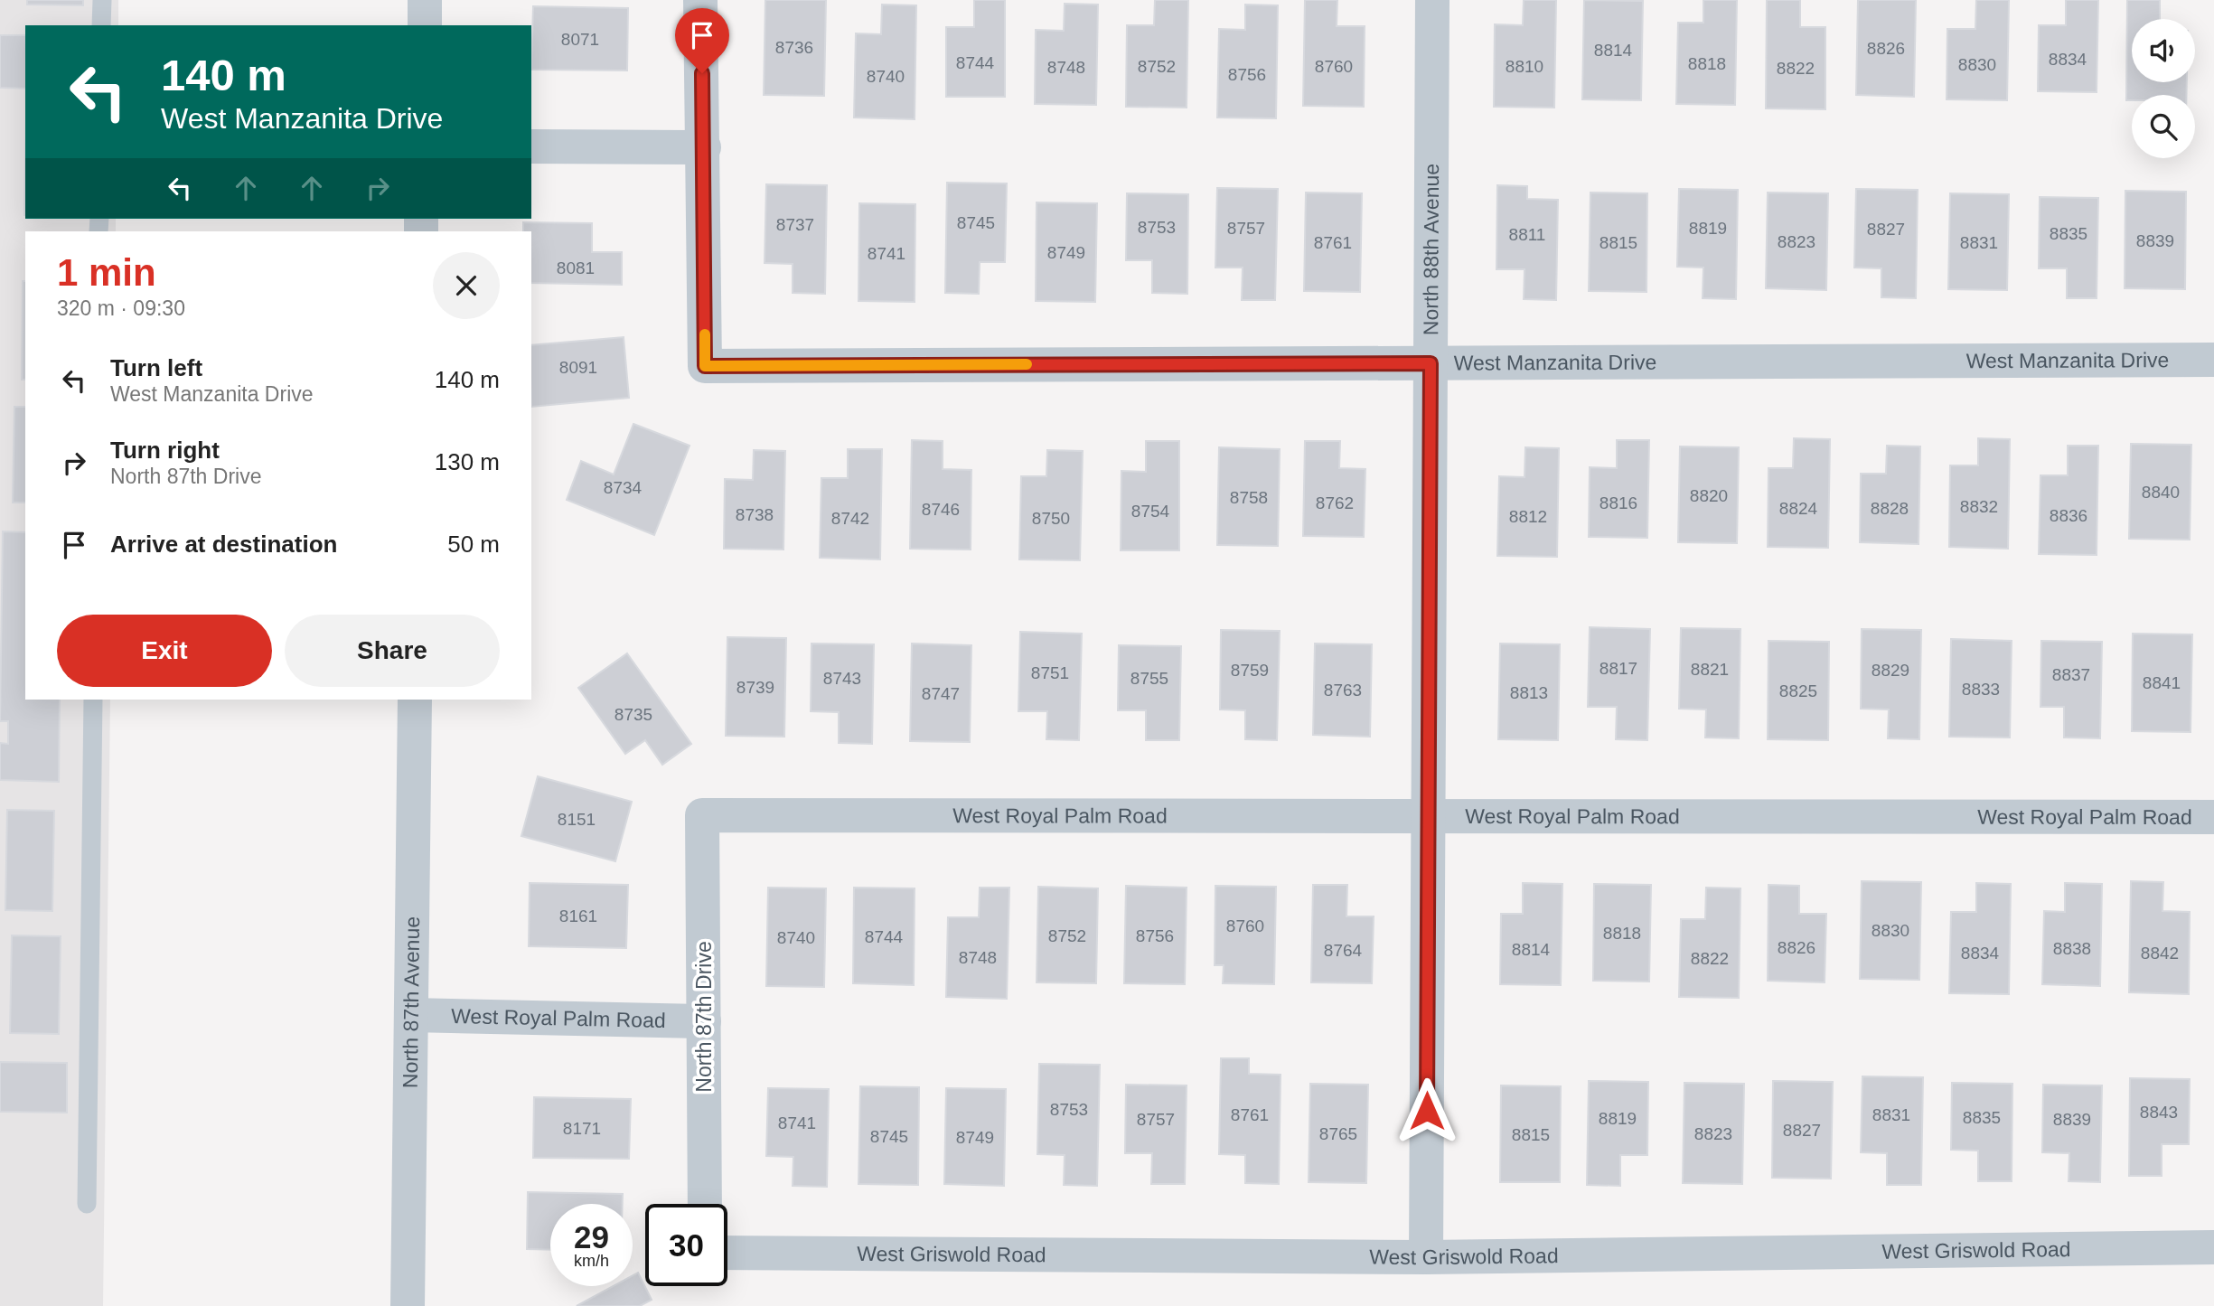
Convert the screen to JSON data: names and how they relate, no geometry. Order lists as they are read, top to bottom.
{
  "streets": {
    "street": [
      "North 88th Avenue",
      "West Manzanita Drive",
      "West Royal Palm Road",
      "North 87th Avenue",
      "North 87th Drive",
      "West Griswold Road"
    ]
  },
  "crossings": [
    ["North 88th Avenue", "West Manzanita Drive"],
    ["North 88th Avenue", "West Royal Palm Road"],
    ["North 88th Avenue", "West Griswold Road"],
    ["West Royal Palm Road", "North 87th Avenue"],
    ["West Royal Palm Road", "North 87th Drive"]
  ],
  "house_numbers": [
    "8071",
    "8736",
    "8826",
    "8814",
    "8834",
    "8744",
    "8818",
    "8830",
    "8752",
    "8760",
    "8810",
    "8748",
    "8822",
    "8756",
    "8740",
    "8745",
    "8737",
    "8753",
    "8757",
    "8819",
    "8827",
    "8835",
    "8811",
    "8839",
    "8823",
    "8761",
    "8815",
    "8831",
    "8749",
    "8741",
    "8081",
    "8091",
    "8734",
    "8840",
    "8820",
    "8758",
    "8762",
    "8816",
    "8832",
    "8824",
    "8828",
    "8746",
    "8754",
    "8738",
    "8836",
    "8812",
    "8742",
    "8750",
    "8817",
    "8821",
    "8759",
    "8829",
    "8751",
    "8837",
    "8743",
    "8755",
    "8841",
    "8739",
    "8833",
    "8763",
    "8825",
    "8813",
    "8747",
    "8735",
    "8151",
    "8161",
    "8760",
    "8830",
    "8818",
    "8752",
    "8756",
    "8744",
    "8740",
    "8826",
    "8838",
    "8814",
    "8764",
    "8834",
    "8842",
    "8748",
    "8822",
    "8753",
    "8843",
    "8761",
    "8831",
    "8835",
    "8819",
    "8757",
    "8839",
    "8741",
    "8171",
    "8827",
    "8765",
    "8823",
    "8815",
    "8745",
    "8749"
  ],
  "page": {
    "turn": ["140 m", "West Manzanita Drive"],
    "heading": ["1 min", "320 m · 09:30"],
    "list": [
      {
        "name": "Turn left",
        "note": "West Manzanita Drive",
        "value": "140 m"
      },
      {
        "name": "Turn right",
        "note": "North 87th Drive",
        "value": "130 m"
      },
      {
        "name": "Arrive at destination",
        "value": "50 m"
      }
    ],
    "buttons": ["Exit", "Share"],
    "speed": "29 km/h",
    "limit": "30"
  }
}
